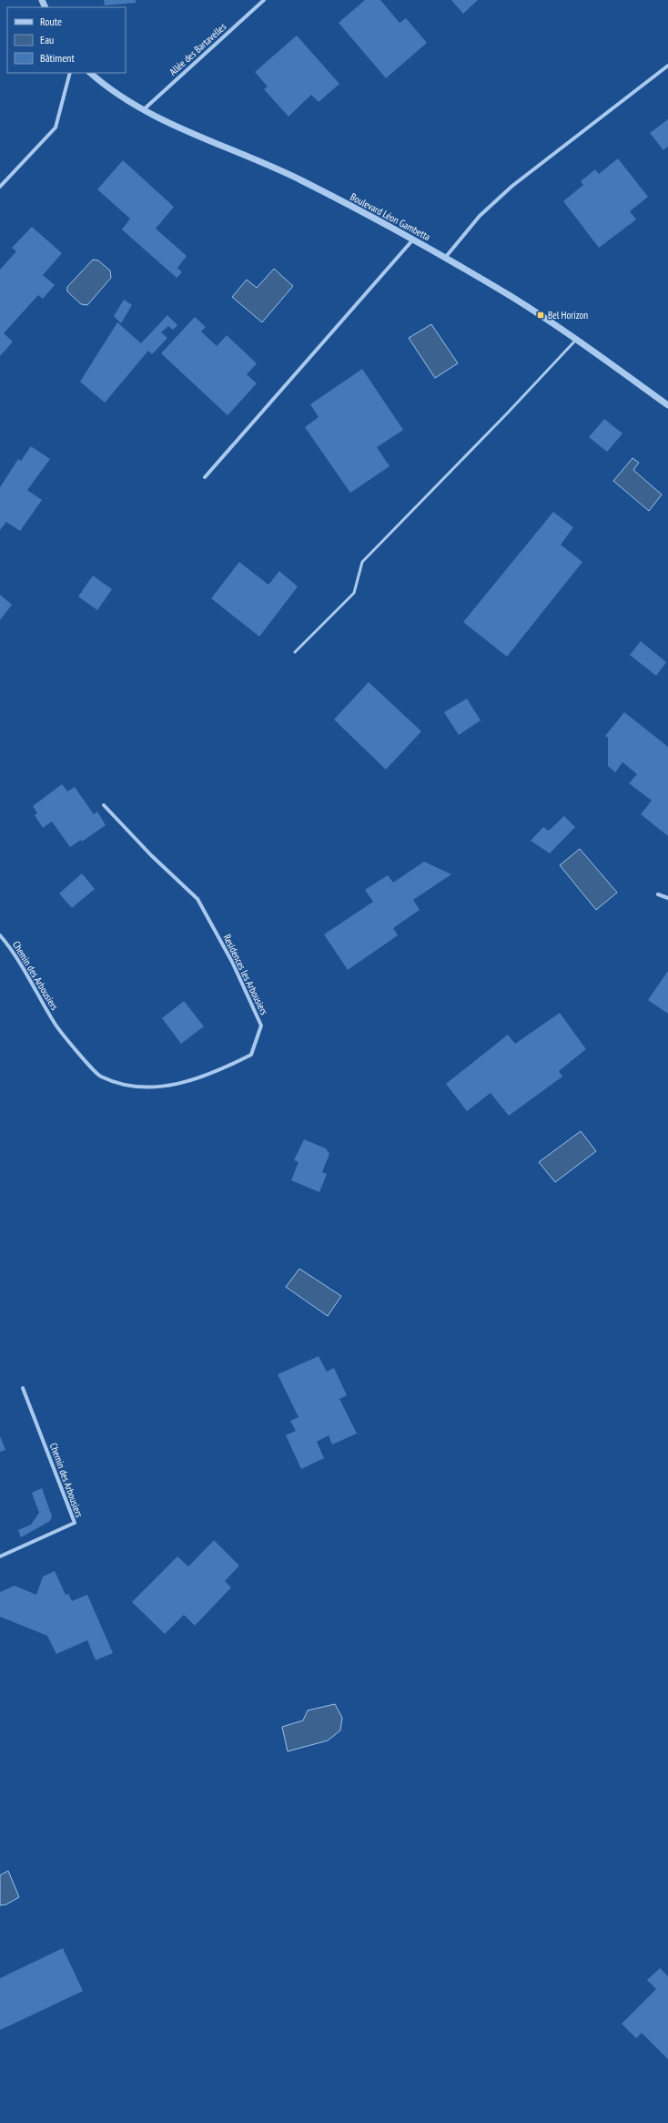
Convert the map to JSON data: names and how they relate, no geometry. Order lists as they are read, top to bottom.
{
  "streets": {
    "street": [
      "Allée des Bartavelles",
      "Boulevard Léon Gambetta",
      "Residences les Arbousiers",
      "Chemin des Arbousiers"
    ]
  },
  "crossings": [
    ["Allée des Bartavelles", "Boulevard Léon Gambetta"],
    ["Residences les Arbousiers", "Chemin des Arbousiers"]
  ],
  "places": {
    "transit": ["Bel Horizon"]
  },
  "legend": ["Route", "Eau", "Bâtiment"]
}
